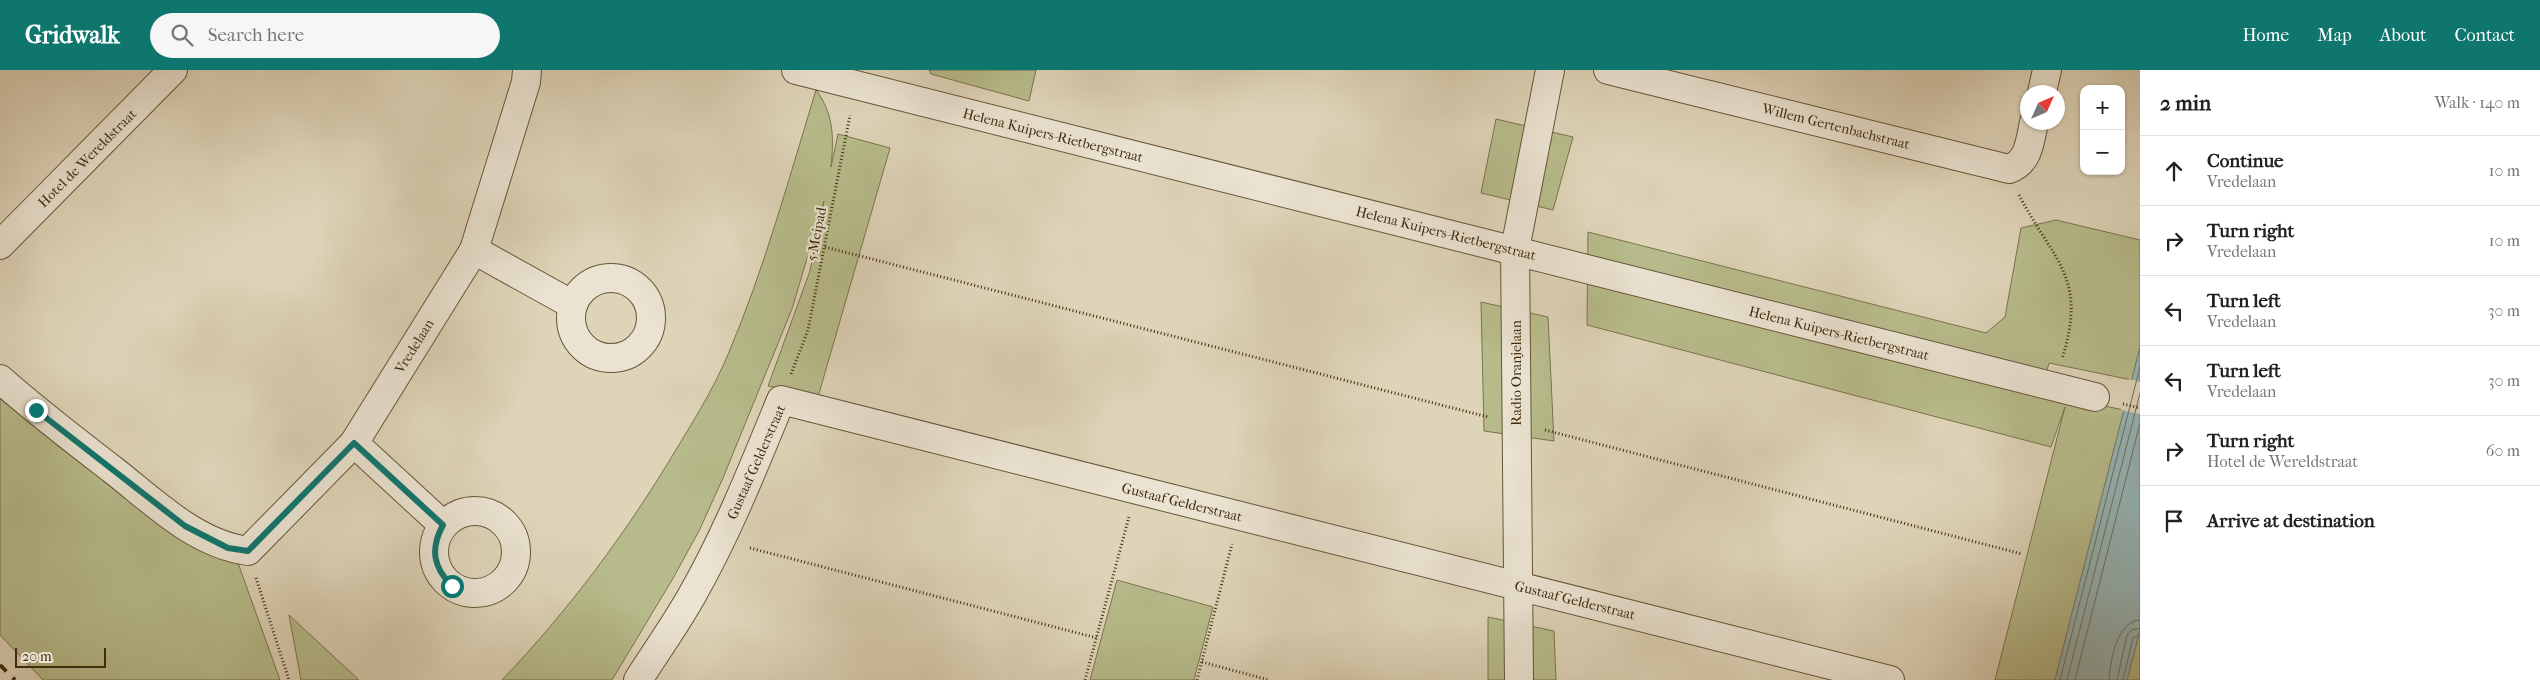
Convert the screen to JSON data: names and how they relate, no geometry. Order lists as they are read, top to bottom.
{
  "streets": {
    "street": [
      "Willem Gertenbachstraat",
      "Helena Kuipers-Rietbergstraat",
      "Hotel de Wereldstraat",
      "Vredelaan",
      "Radio Oranjelaan",
      "Gustaaf Gelderstraat"
    ],
    "path": ["5 Meipad"]
  },
  "crossings": [
    ["Helena Kuipers-Rietbergstraat", "5 Meipad"],
    ["Helena Kuipers-Rietbergstraat", "Radio Oranjelaan"],
    ["5 Meipad", "Gustaaf Gelderstraat"],
    ["Radio Oranjelaan", "Gustaaf Gelderstraat"]
  ],
  "scale_bar": "20 m",
  "north": "top right",
  "page": {
    "header": "Gridwalk",
    "search": "Search here",
    "nav": [
      "Home",
      "Map",
      "About",
      "Contact"
    ],
    "heading": ["2 min", "Walk · 140 m"],
    "map_buttons": ["+", "−"],
    "list": [
      ["Continue", "Vredelaan", "10 m"],
      ["Turn right", "Vredelaan", "10 m"],
      ["Turn left", "Vredelaan", "30 m"],
      ["Turn left", "Vredelaan", "30 m"],
      ["Turn right", "Hotel de Wereldstraat", "60 m"],
      "Arrive at destination"
    ],
    "scale": "20 m"
  }
}
